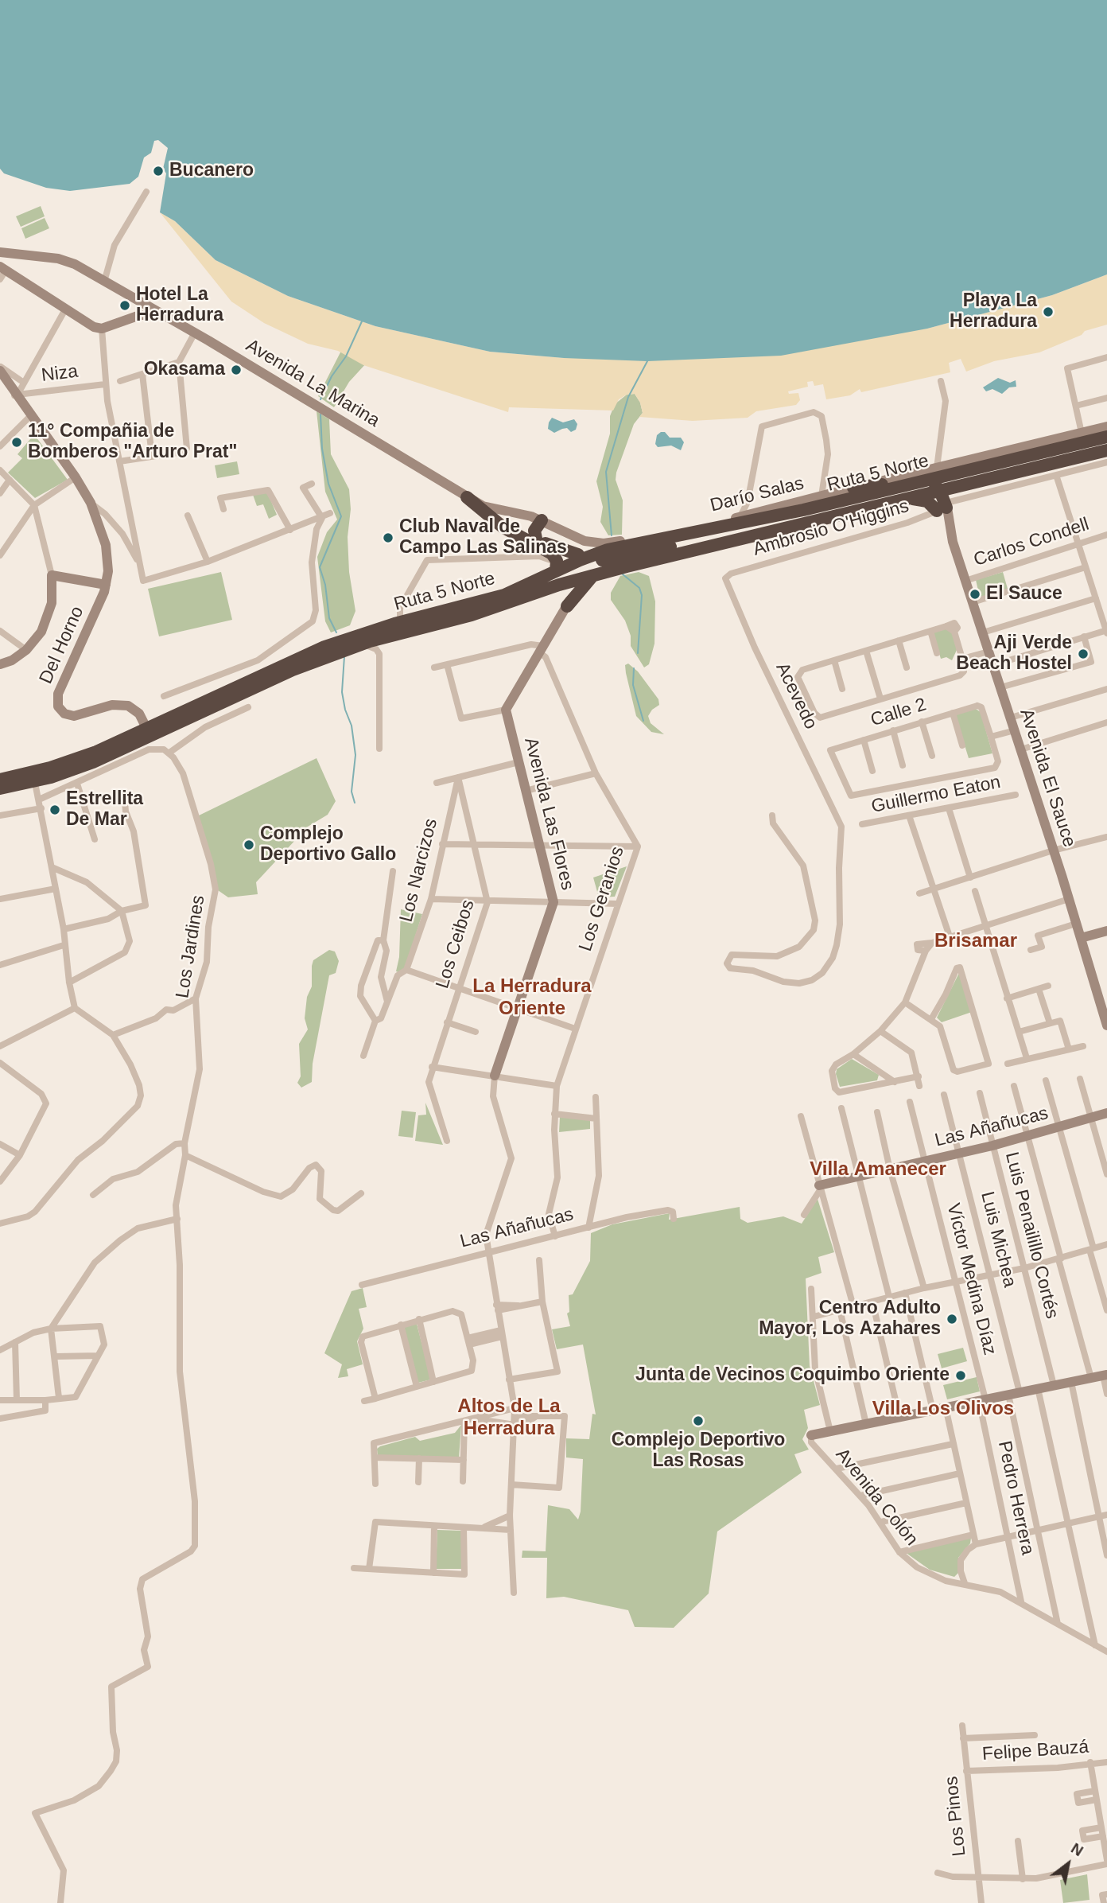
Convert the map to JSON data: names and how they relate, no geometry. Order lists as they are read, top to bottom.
{
  "streets": {
    "highway": ["Ruta 5 Norte"],
    "street": [
      "Niza",
      "Avenida La Marina",
      "Darío Salas",
      "Ambrosio O'Higgins",
      "Carlos Condell",
      "Del Horno",
      "Acevedo",
      "Calle 2",
      "Avenida El Sauce",
      "Guillermo Eaton",
      "Avenida Las Flores",
      "Los Narcizos",
      "Los Geranios",
      "Los Ceibos",
      "Los Jardines",
      "Las Añañucas",
      "Luis Penailillo Cortés",
      "Luis Michea",
      "Víctor Medina Díaz",
      "Avenida Colón",
      "Pedro Herrera",
      "Felipe Bauzá",
      "Los Pinos"
    ]
  },
  "crossings": [
    ["Avenida La Marina", "Darío Salas"],
    ["Ruta 5 Norte", "Darío Salas"],
    ["Ruta 5 Norte", "Del Horno"],
    ["Ambrosio O'Higgins", "Acevedo"],
    ["Ambrosio O'Higgins", "Avenida El Sauce"],
    ["Carlos Condell", "Avenida El Sauce"],
    ["Avenida Las Flores", "Las Añañucas"],
    ["Los Narcizos", "Los Ceibos"],
    ["Los Geranios", "Las Añañucas"],
    ["Las Añañucas", "Luis Penailillo Cortés"],
    ["Las Añañucas", "Luis Michea"],
    ["Las Añañucas", "Víctor Medina Díaz"],
    ["Víctor Medina Díaz", "Pedro Herrera"],
    ["Avenida Colón", "Pedro Herrera"],
    ["Felipe Bauzá", "Los Pinos"]
  ],
  "districts": [
    "Brisamar",
    "La Herradura Oriente",
    "Villa Amanecer",
    "Altos de La Herradura",
    "Villa Los Olivos"
  ],
  "places": [
    "Bucanero",
    "Hotel La Herradura",
    "Playa La Herradura",
    "Okasama",
    "11° Compañia de Bomberos \"Arturo Prat\"",
    "Club Naval de Campo Las Salinas",
    "El Sauce",
    "Aji Verde Beach Hostel",
    "Estrellita De Mar",
    "Complejo Deportivo Gallo",
    "Centro Adulto Mayor, Los Azahares",
    "Junta de Vecinos Coquimbo Oriente",
    "Complejo Deportivo Las Rosas"
  ],
  "north": "top right"
}
